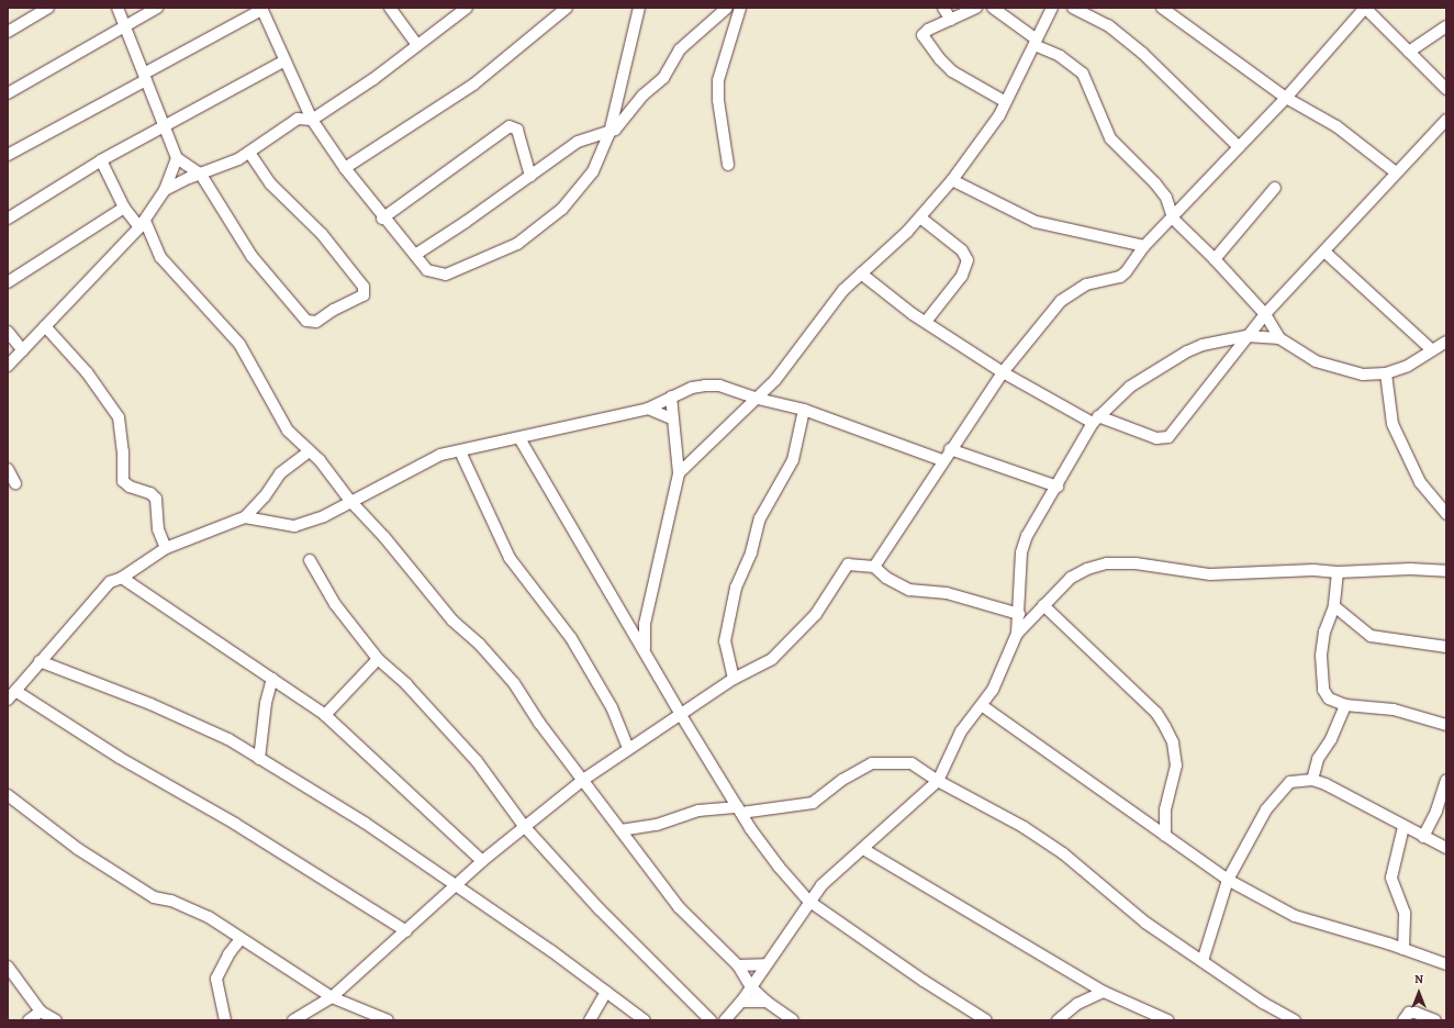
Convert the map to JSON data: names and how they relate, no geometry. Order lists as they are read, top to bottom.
{
  "north": "top"
}
